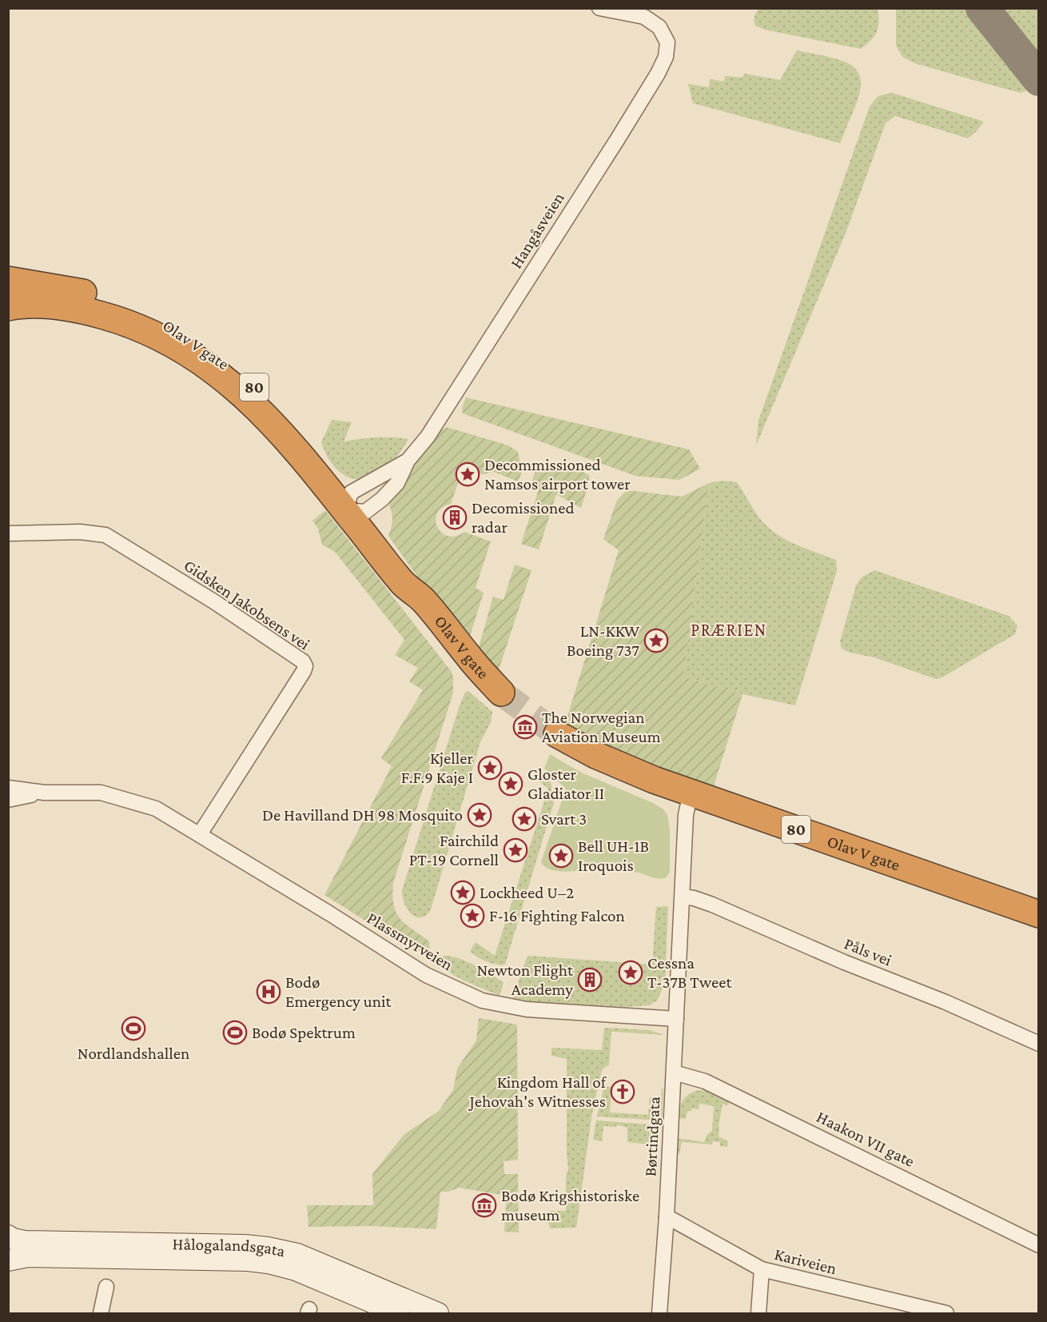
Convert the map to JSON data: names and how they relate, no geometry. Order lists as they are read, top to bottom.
{
  "streets": {
    "highway": ["Olav V gate", "80"],
    "street": [
      "Hangåsveien",
      "Gidsken Jakobsens vei",
      "Plassmyrveien",
      "Påls vei",
      "Børtindgata",
      "Haakon VII gate",
      "Hålogalandsgata",
      "Kariveien"
    ]
  },
  "crossings": [
    ["Gidsken Jakobsens vei", "Plassmyrveien"],
    ["Plassmyrveien", "Børtindgata"],
    ["Børtindgata", "Haakon VII gate"],
    ["Børtindgata", "Kariveien"]
  ],
  "districts": ["PRÆRIEN"],
  "places": {
    "place": [
      "Decommissioned Namsos airport tower",
      "LN-KKW Boeing 737",
      "Kjeller F.F.9 Kaje I",
      "Gloster Gladiator II",
      "De Havilland DH 98 Mosquito",
      "Svart 3",
      "Fairchild PT-19 Cornell",
      "Bell UH-1B Iroquois",
      "Lockheed U–2",
      "F-16 Fighting Falcon",
      "Cessna T-37B Tweet"
    ],
    "building": ["Decomissioned radar", "Newton Flight Academy"],
    "museum": ["The Norwegian Aviation Museum", "Bodø Krigshistoriske museum"],
    "hospital": ["Bodø Emergency unit"],
    "sports": ["Nordlandshallen", "Bodø Spektrum"],
    "church": ["Kingdom Hall of Jehovah's Witnesses"]
  }
}
